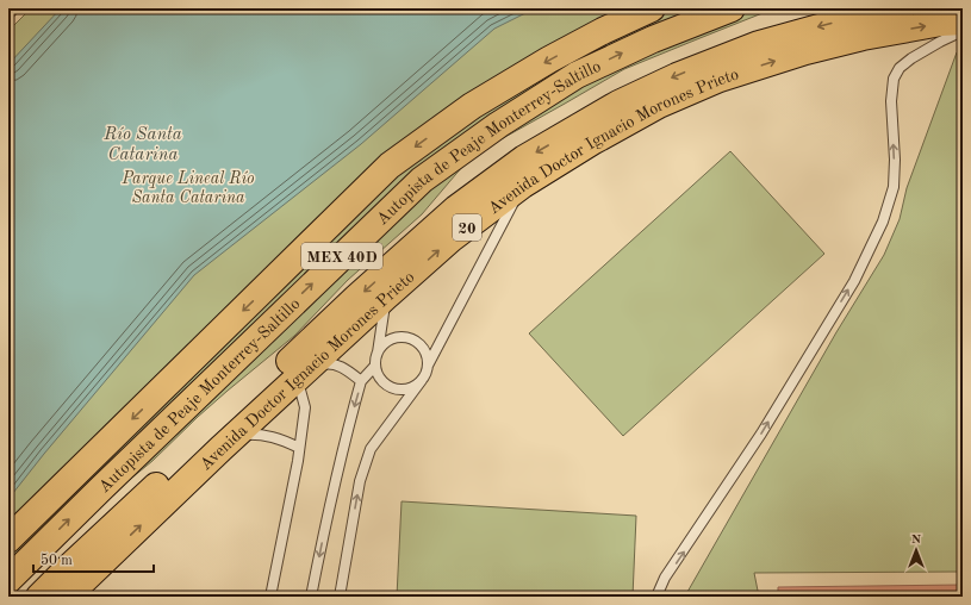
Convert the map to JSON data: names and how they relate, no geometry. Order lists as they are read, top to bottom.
{
  "streets": {
    "main road": [
      "Avenida Doctor Ignacio Morones Prieto",
      "Autopista de Peaje Monterrey-Saltillo",
      "20",
      "MEX 40D"
    ]
  },
  "water": ["Río Santa Catarina"],
  "parks": ["Parque Lineal Río Santa Catarina"],
  "scale_bar": "50 m",
  "north": "top"
}
